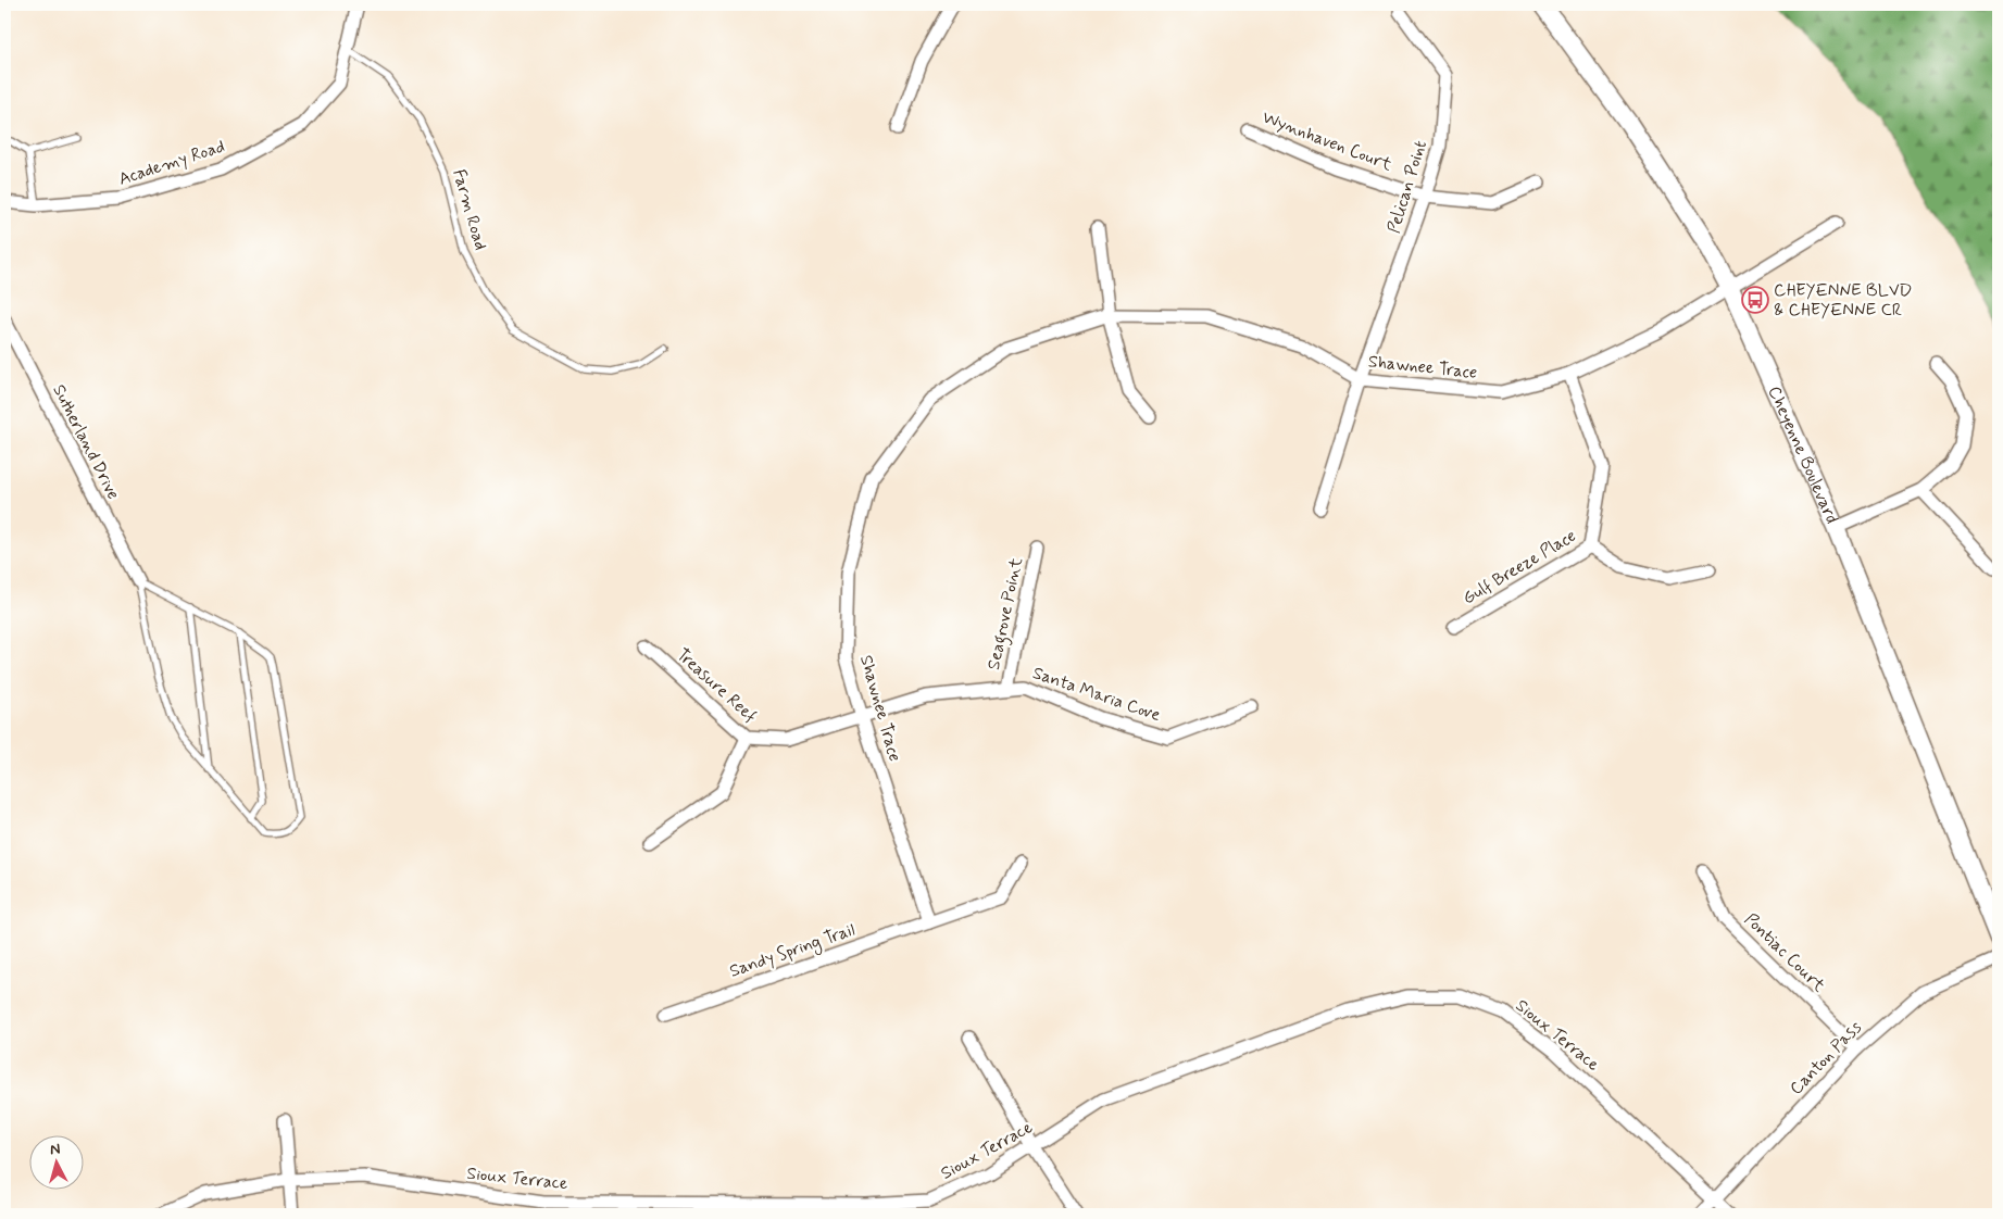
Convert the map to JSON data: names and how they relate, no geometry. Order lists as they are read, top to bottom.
{
  "streets": {
    "street": [
      "Wynnhaven Court",
      "Academy Road",
      "Pelican Point",
      "Shawnee Trace",
      "Sutherland Drive",
      "Cheyenne Boulevard",
      "Gulf Breeze Place",
      "Seagrove Point",
      "Treasure Reef",
      "Santa Maria Cove",
      "Sandy Spring Trail",
      "Pontiac Court",
      "Sioux Terrace",
      "Canton Pass"
    ],
    "lane": ["Farm Road"]
  },
  "crossings": [
    ["Wynnhaven Court", "Pelican Point"],
    ["Academy Road", "Farm Road"],
    ["Pelican Point", "Shawnee Trace"],
    ["Shawnee Trace", "Cheyenne Boulevard"],
    ["Shawnee Trace", "Gulf Breeze Place"],
    ["Shawnee Trace", "Treasure Reef"],
    ["Shawnee Trace", "Santa Maria Cove"],
    ["Shawnee Trace", "Sandy Spring Trail"],
    ["Seagrove Point", "Santa Maria Cove"],
    ["Treasure Reef", "Santa Maria Cove"],
    ["Pontiac Court", "Canton Pass"],
    ["Sioux Terrace", "Canton Pass"]
  ],
  "places": {
    "bus stop": ["CHEYENNE BLVD & CHEYENNE CR"]
  },
  "north": "top"
}
